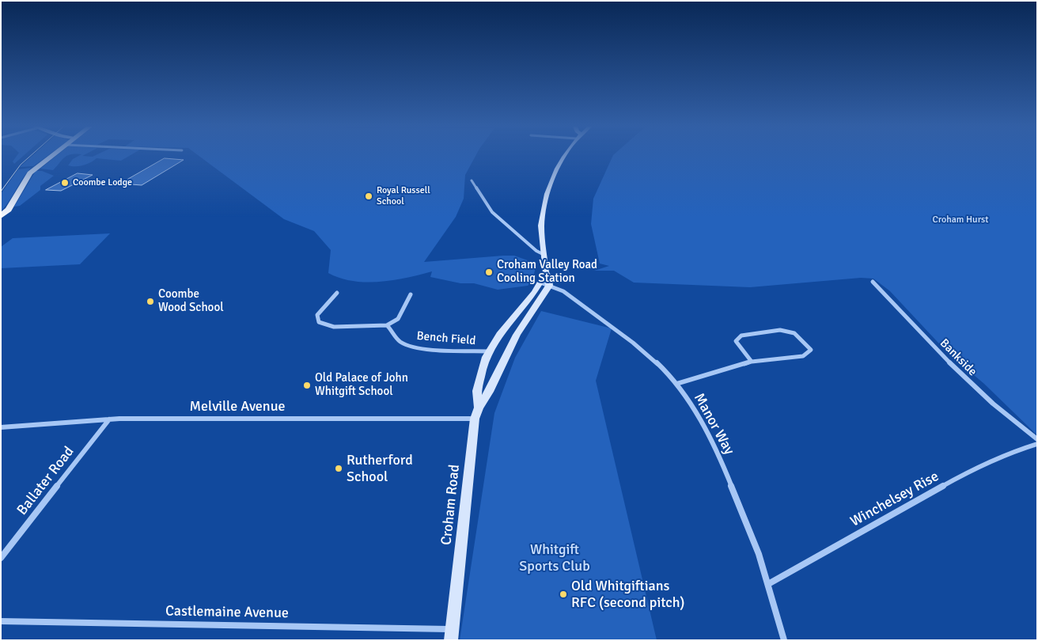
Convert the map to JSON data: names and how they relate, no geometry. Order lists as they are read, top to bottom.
{
  "streets": {
    "street": [
      "Bench Field",
      "Bankside",
      "Melville Avenue",
      "Manor Way",
      "Ballater Road",
      "Winchelsey Rise",
      "Croham Road",
      "Castlemaine Avenue"
    ]
  },
  "crossings": [
    ["Bench Field", "Croham Road"],
    ["Melville Avenue", "Ballater Road"],
    ["Melville Avenue", "Croham Road"],
    ["Manor Way", "Winchelsey Rise"],
    ["Manor Way", "Croham Road"],
    ["Croham Road", "Castlemaine Avenue"]
  ],
  "parks": ["Croham Hurst", "Whitgift Sports Club"],
  "places": [
    "Coombe Lodge",
    "Royal Russell School",
    "Croham Valley Road Cooling Station",
    "Coombe Wood School",
    "Old Palace of John Whitgift School",
    "Rutherford School",
    "Old Whitgiftians RFC (second pitch)"
  ]
}
